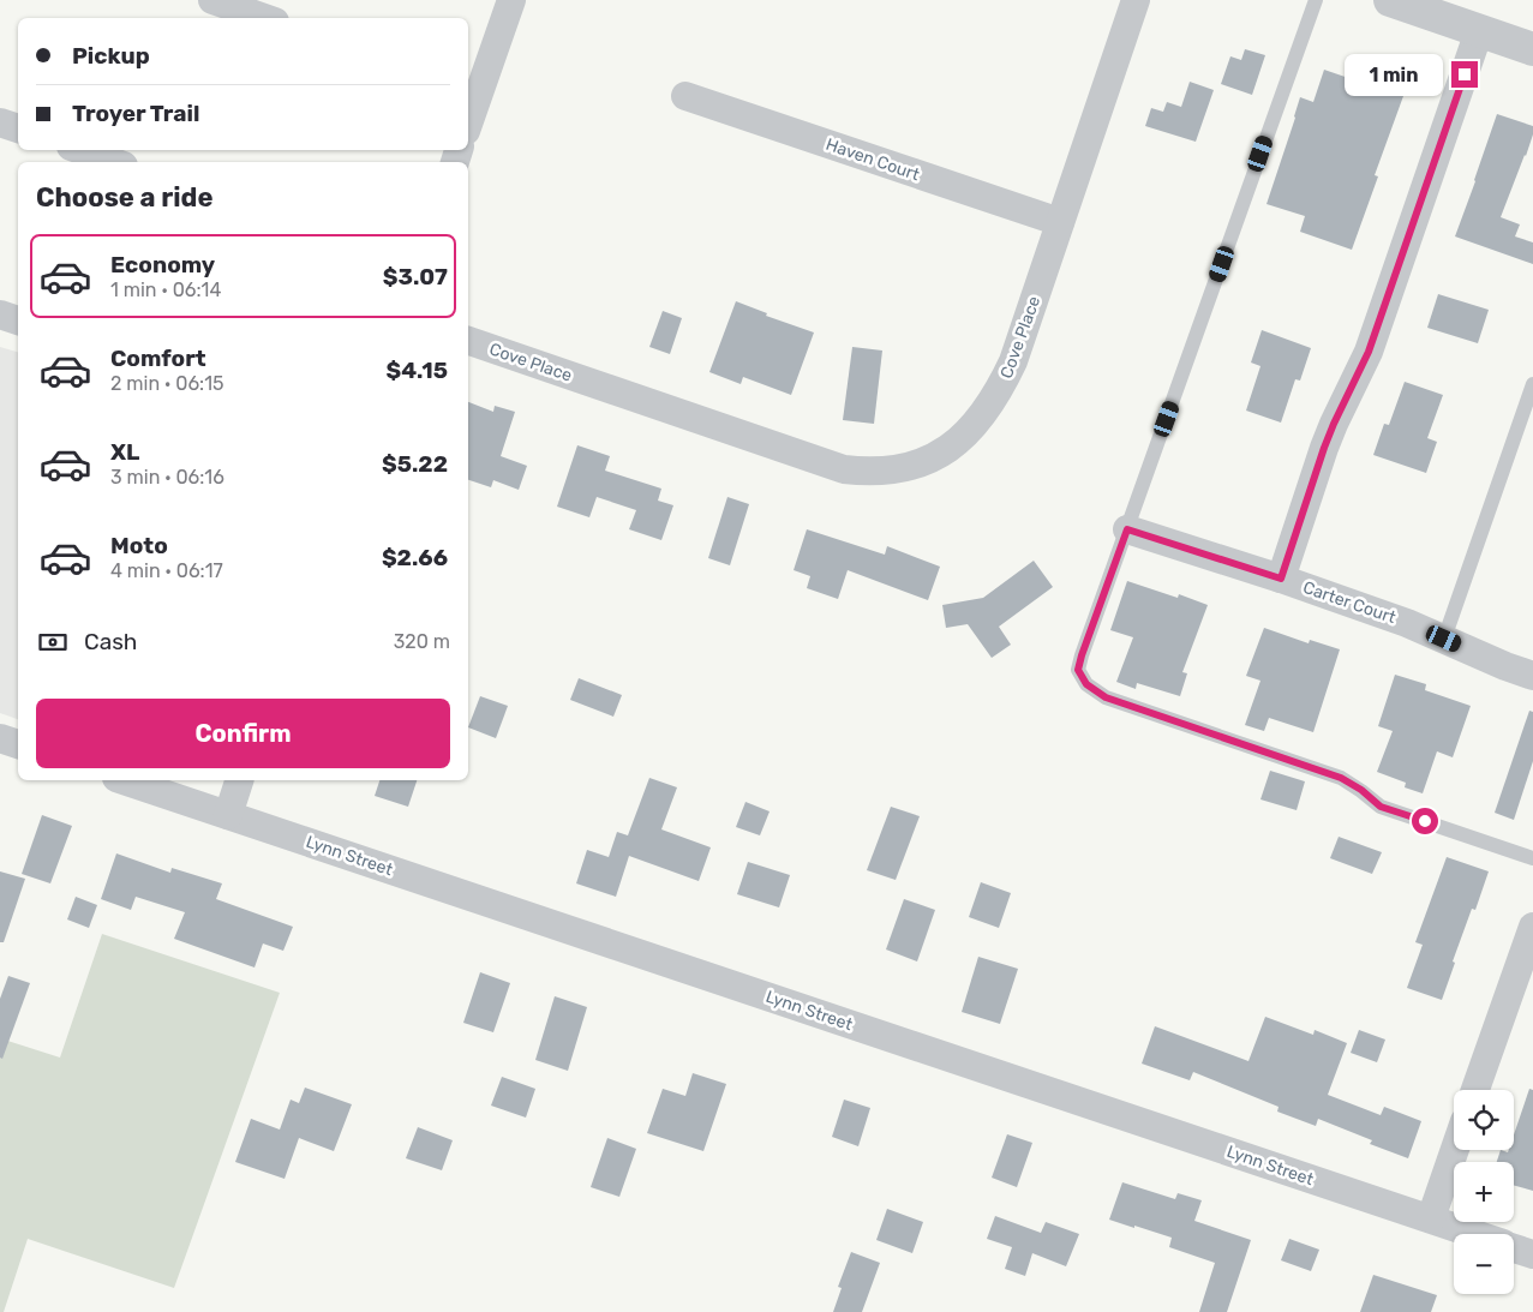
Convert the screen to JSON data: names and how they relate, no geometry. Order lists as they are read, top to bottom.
{
  "streets": {
    "street": [
      "Haven Court",
      "Cove Place",
      "Carter Court",
      "Lynn Street"
    ]
  },
  "crossings": [
    ["Haven Court", "Cove Place"]
  ],
  "page": {
    "banner": ["Pickup", "Troyer Trail"],
    "bubble": "1 min",
    "heading": "Choose a ride",
    "list": [
      {
        "name": "Economy",
        "note": "1 min · 06:14",
        "value": "$3.07"
      },
      {
        "name": "Comfort",
        "note": "2 min · 06:15",
        "value": "$4.15"
      },
      {
        "name": "XL",
        "note": "3 min · 06:16",
        "value": "$5.22"
      },
      {
        "name": "Moto",
        "note": "4 min · 06:17",
        "value": "$2.66"
      }
    ],
    "pay": ["Cash", "320 m"],
    "buttons": "Confirm",
    "map_buttons": ["+", "−"]
  }
}
